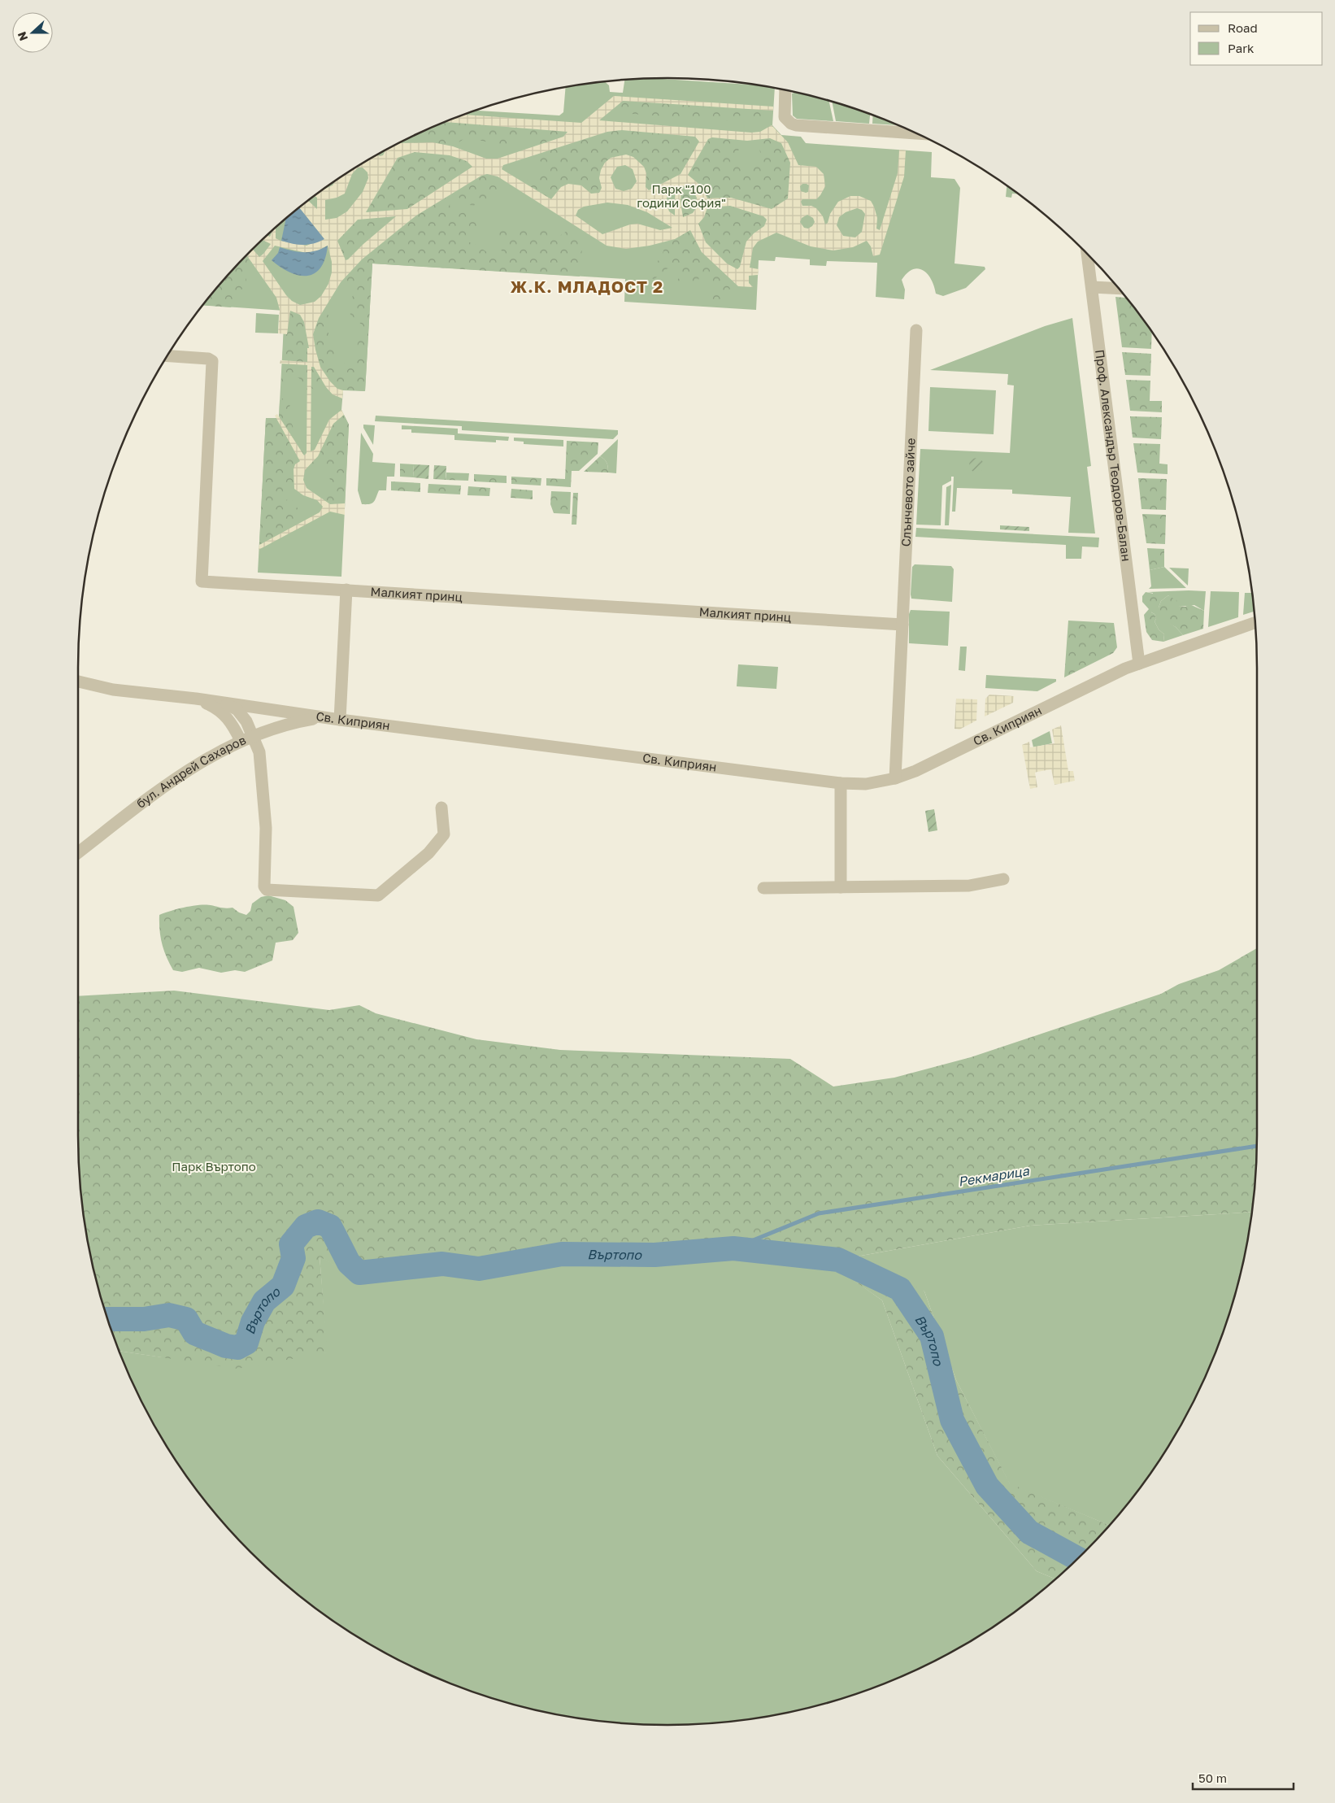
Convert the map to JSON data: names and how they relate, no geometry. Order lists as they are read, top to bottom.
{
  "streets": {
    "street": [
      "Проф. Александър Теодоров-Балан",
      "Слънчевото зайче",
      "Малкият принц",
      "Св. Киприян",
      "бул. Андрей Сахаров"
    ]
  },
  "crossings": [
    ["Проф. Александър Теодоров-Балан", "Св. Киприян"],
    ["Слънчевото зайче", "Малкият принц"],
    ["Слънчевото зайче", "Св. Киприян"],
    ["Св. Киприян", "бул. Андрей Сахаров"]
  ],
  "districts": ["Ж.К. МЛАДОСТ 2"],
  "water": ["Рекмарица", "Въртопо"],
  "parks": ["Парк \"100 години София\"", "Парк Въртопо"],
  "legend": ["Road", "Park"],
  "scale_bar": "50 m",
  "north": "left"
}
